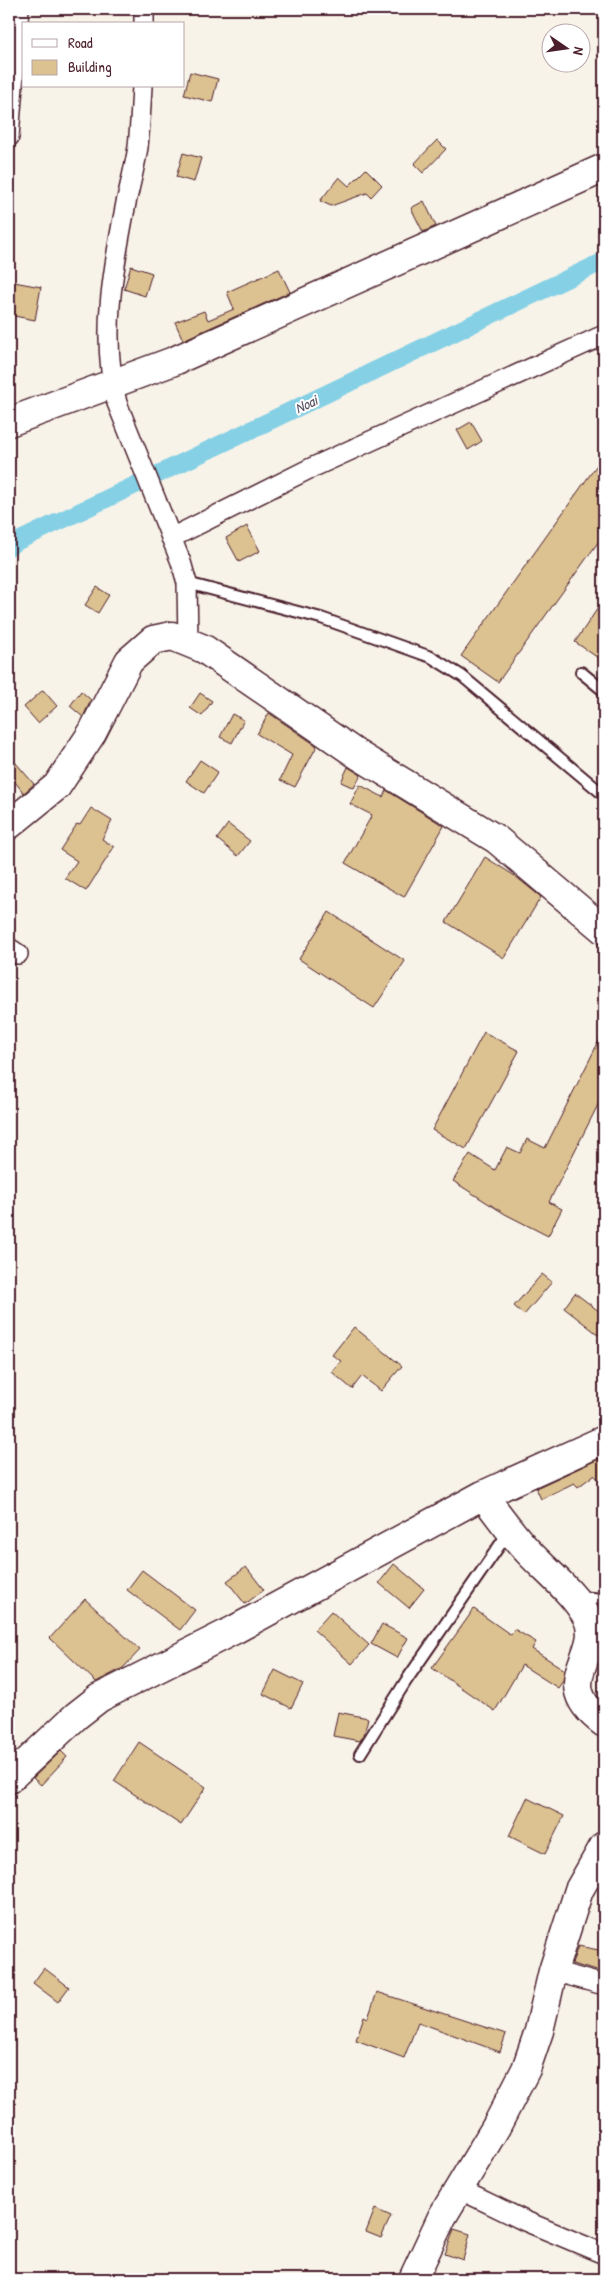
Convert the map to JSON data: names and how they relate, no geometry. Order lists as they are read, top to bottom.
{
  "water": ["Noai"],
  "legend": ["Road", "Building"],
  "north": "right"
}
